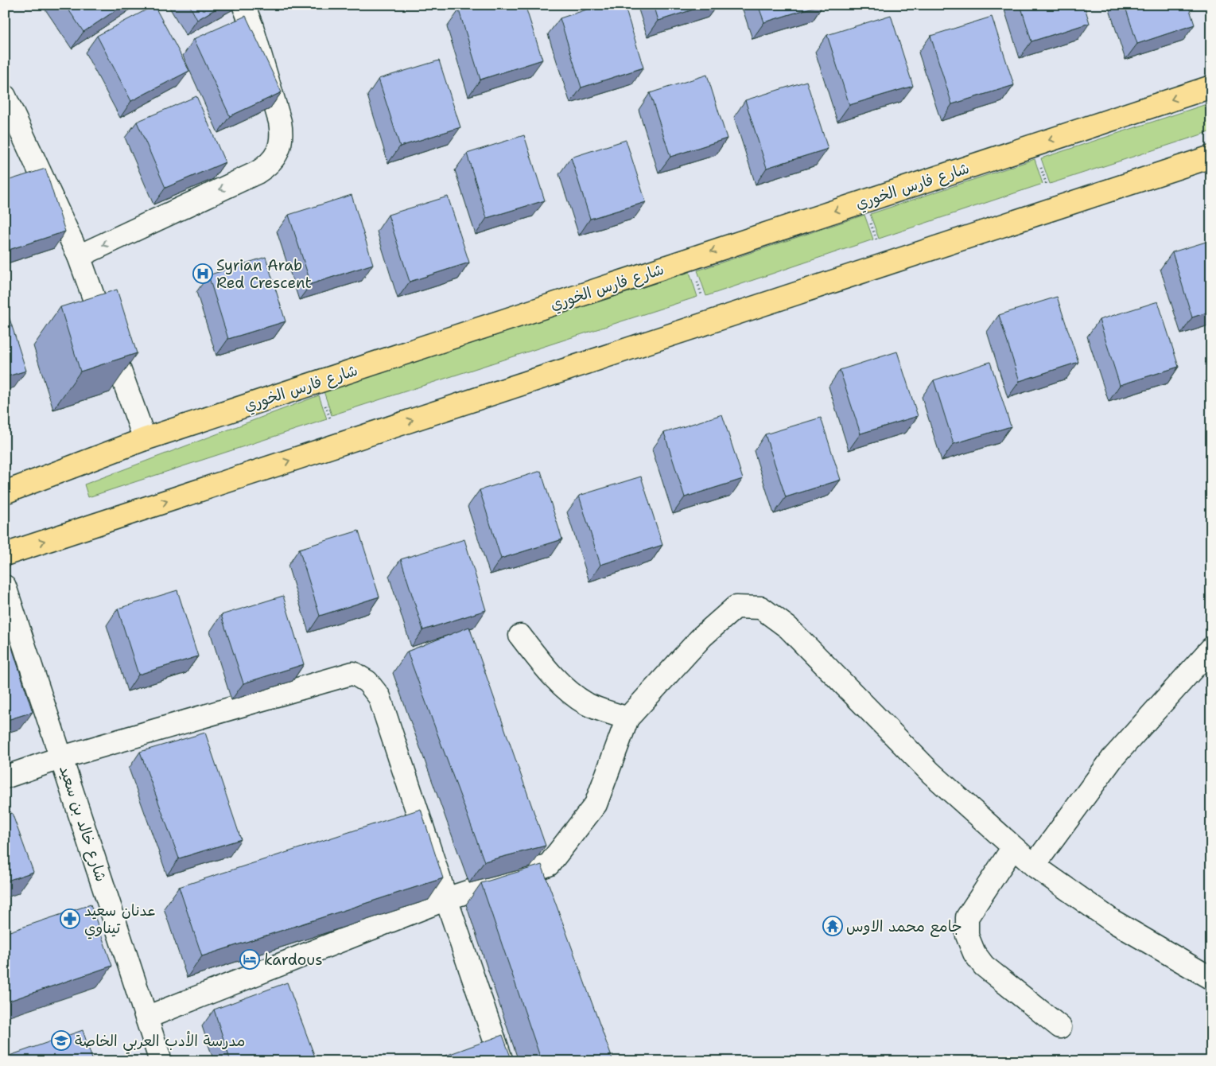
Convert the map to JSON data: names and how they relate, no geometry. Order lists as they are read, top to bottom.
{
  "streets": {
    "main road": ["شارع فارس الخوري"],
    "street": ["شارع خالد بن سعيد"]
  },
  "places": {
    "hospital": ["Syrian Arab Red Crescent"],
    "pharmacy": ["عدنان سعيد تيناوي"],
    "temple": ["جامع محمد الاوس"],
    "hotel": ["kardous"],
    "school or university": ["مدرسة الأدب العربي الخاصة"]
  }
}
